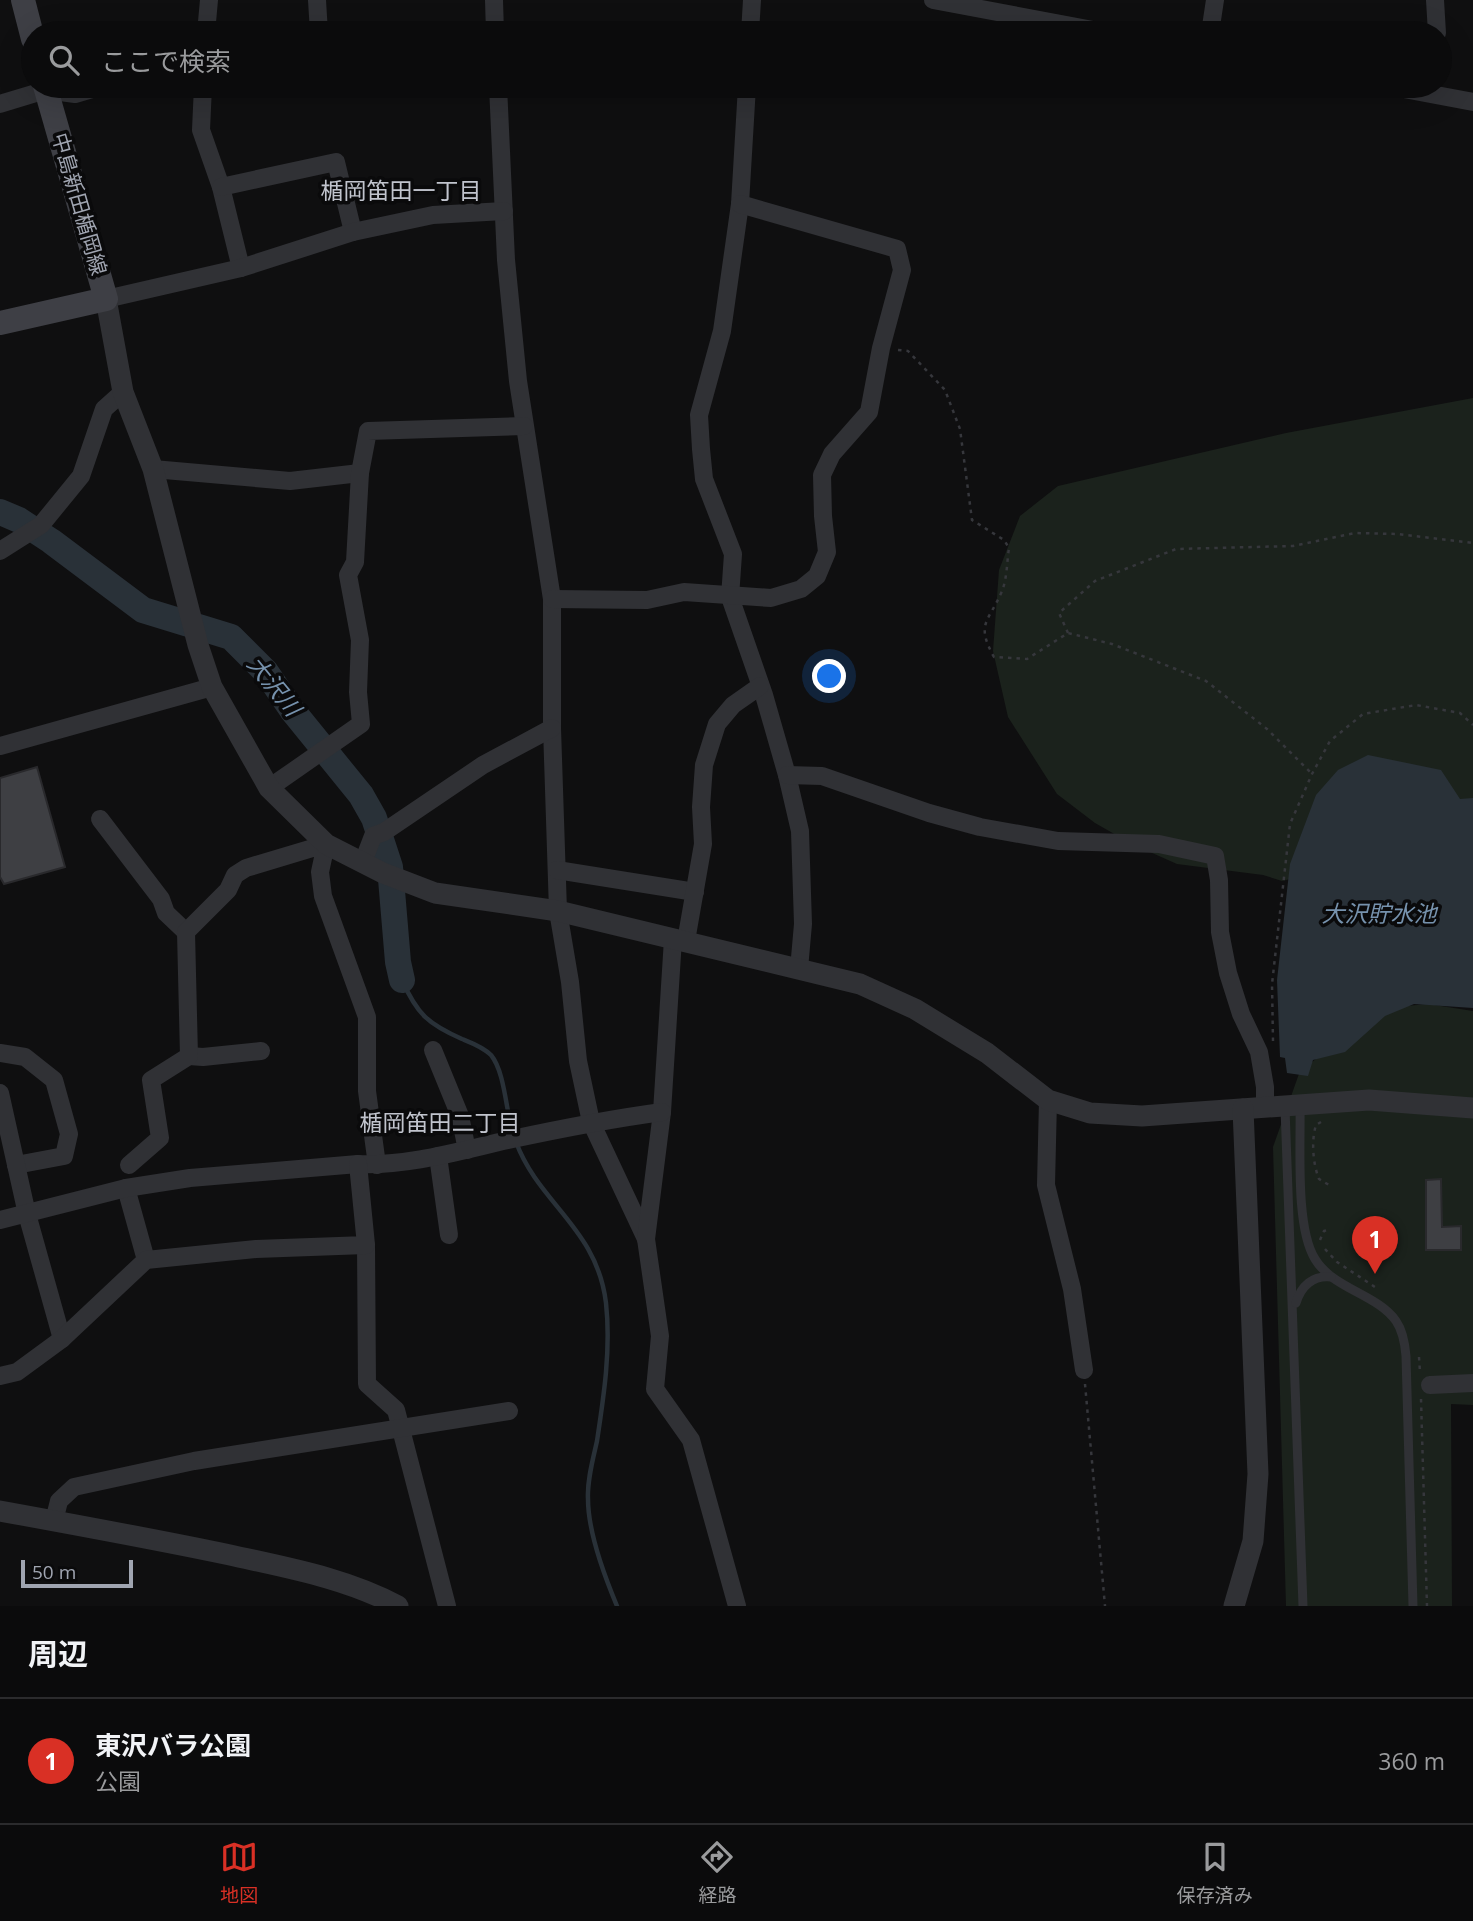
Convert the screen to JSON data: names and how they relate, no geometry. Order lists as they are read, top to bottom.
{
  "streets": {
    "main road": ["中島新田楯岡線"]
  },
  "districts": ["楯岡笛田一丁目", "楯岡笛田二丁目"],
  "water": ["大沢川", "大沢貯水池"],
  "scale_bar": "50 m",
  "page": {
    "search": "ここで検索",
    "pins": "1",
    "scale": "50 m",
    "heading": "周辺",
    "list": [
      {
        "mark": "1",
        "name": "東沢バラ公園",
        "note": "公園",
        "value": "360 m"
      }
    ],
    "nav": ["地図", "経路", "保存済み"]
  }
}
